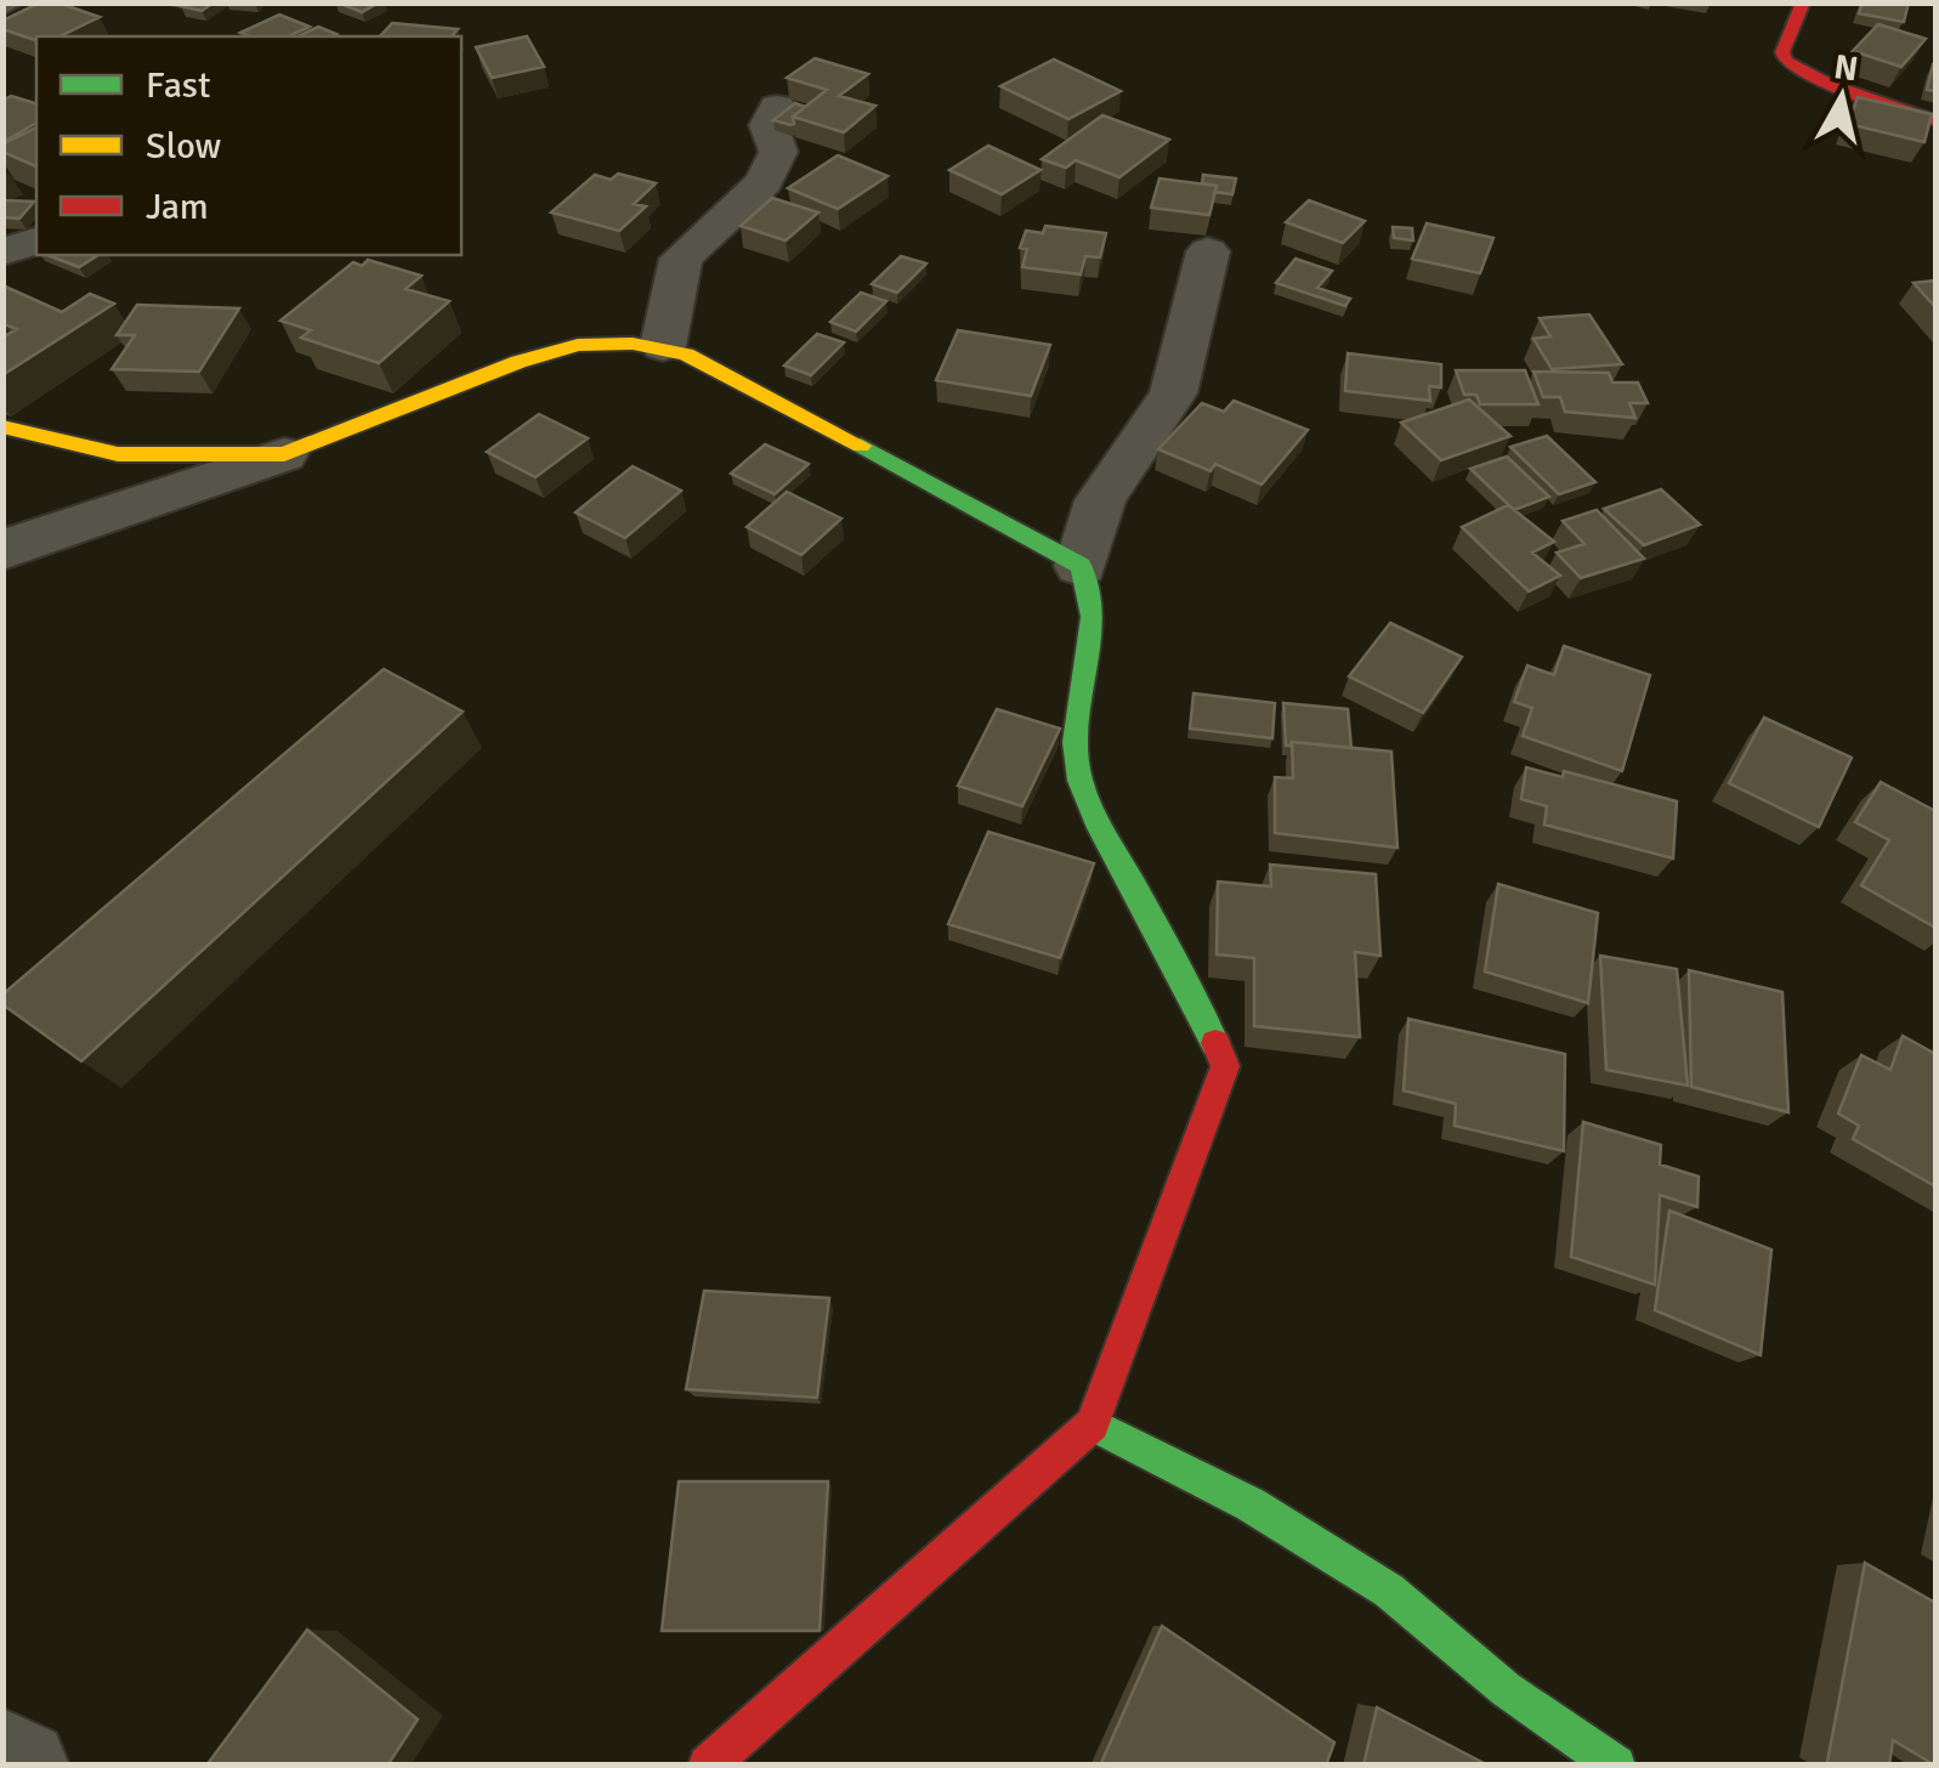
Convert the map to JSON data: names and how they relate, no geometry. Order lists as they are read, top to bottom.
{
  "legend": ["Fast", "Slow", "Jam"],
  "north": "top"
}
